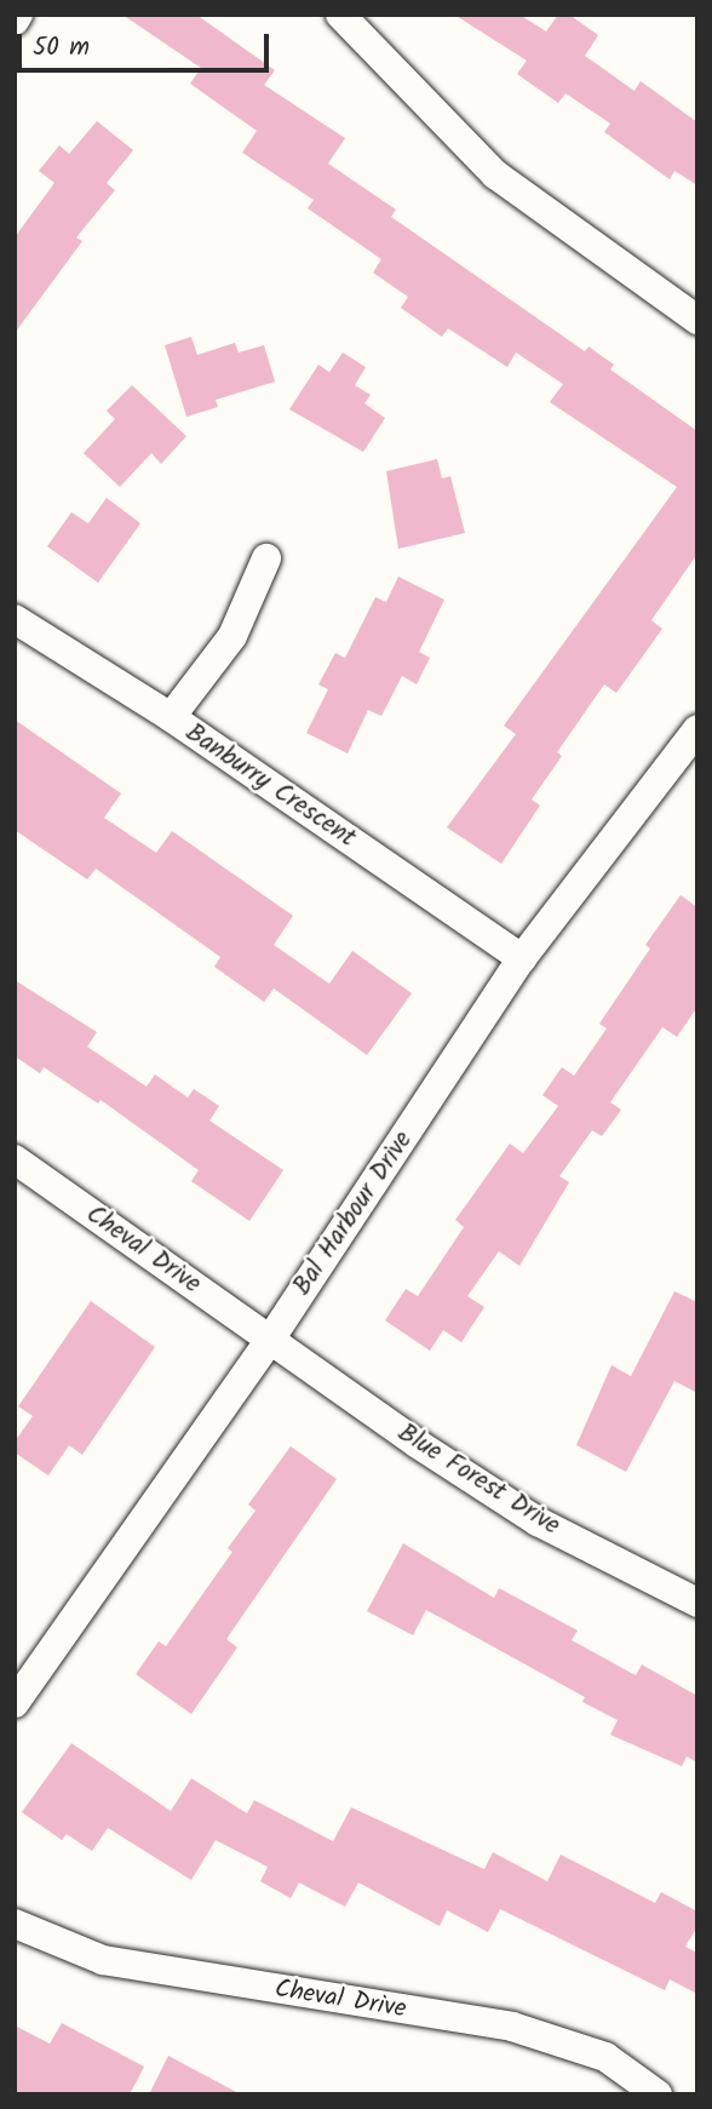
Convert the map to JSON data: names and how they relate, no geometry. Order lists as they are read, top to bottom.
{
  "streets": {
    "street": [
      "Banburry Crescent",
      "Bal Harbour Drive",
      "Cheval Drive",
      "Blue Forest Drive"
    ]
  },
  "crossings": [
    ["Banburry Crescent", "Bal Harbour Drive"],
    ["Bal Harbour Drive", "Cheval Drive"],
    ["Bal Harbour Drive", "Blue Forest Drive"],
    ["Cheval Drive", "Blue Forest Drive"]
  ],
  "scale_bar": "50 m"
}
